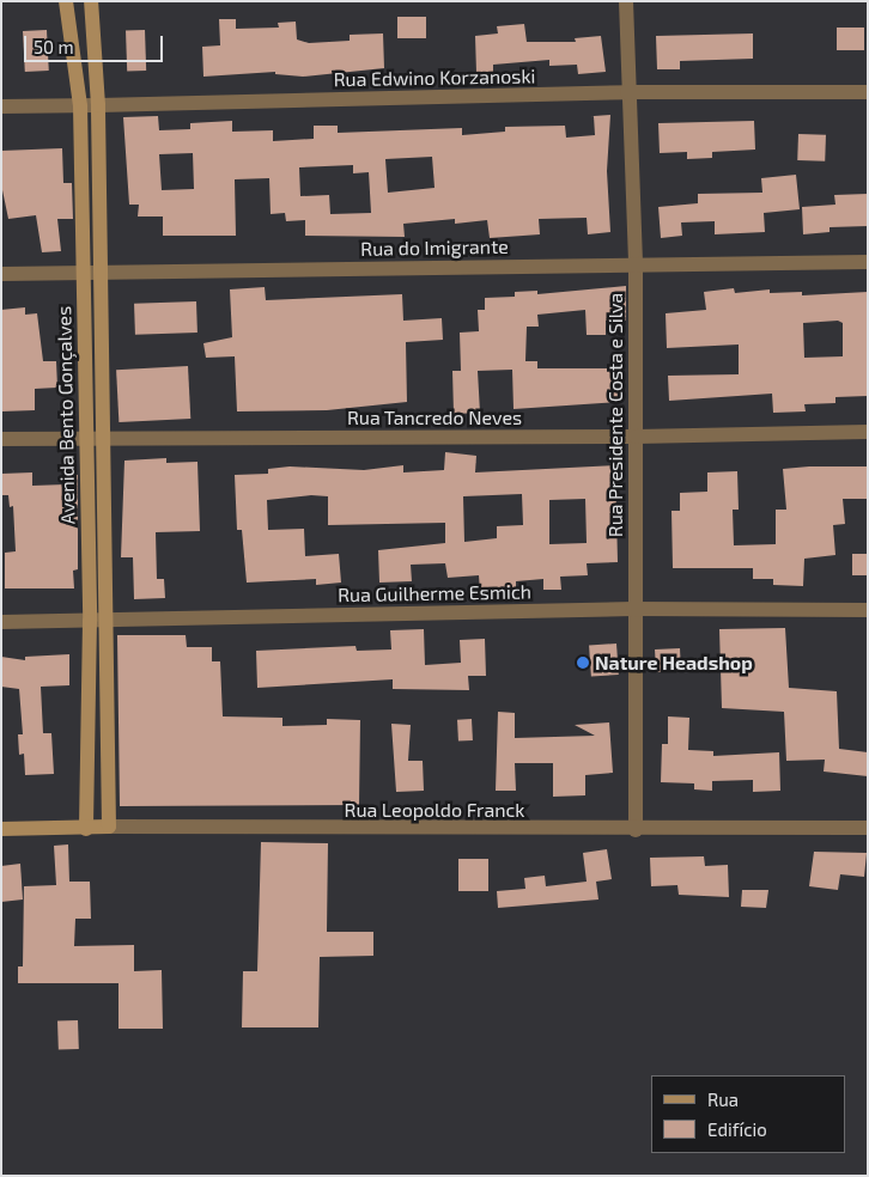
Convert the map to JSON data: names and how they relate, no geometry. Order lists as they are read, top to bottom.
{
  "streets": {
    "main road": ["Avenida Bento Gonçalves", "Rua Leopoldo Franck"],
    "street": [
      "Rua Edwino Korzanoski",
      "Rua do Imigrante",
      "Rua Presidente Costa e Silva",
      "Rua Tancredo Neves",
      "Rua Guilherme Esmich"
    ]
  },
  "crossings": [
    ["Rua Edwino Korzanoski", "Avenida Bento Gonçalves"],
    ["Rua Edwino Korzanoski", "Rua Presidente Costa e Silva"],
    ["Rua do Imigrante", "Avenida Bento Gonçalves"],
    ["Rua do Imigrante", "Rua Presidente Costa e Silva"],
    ["Avenida Bento Gonçalves", "Rua Tancredo Neves"],
    ["Avenida Bento Gonçalves", "Rua Guilherme Esmich"],
    ["Avenida Bento Gonçalves", "Rua Leopoldo Franck"],
    ["Rua Presidente Costa e Silva", "Rua Tancredo Neves"],
    ["Rua Presidente Costa e Silva", "Rua Guilherme Esmich"],
    ["Rua Presidente Costa e Silva", "Rua Leopoldo Franck"]
  ],
  "places": ["Nature Headshop"],
  "legend": ["Rua", "Edifício"],
  "scale_bar": "50 m"
}
